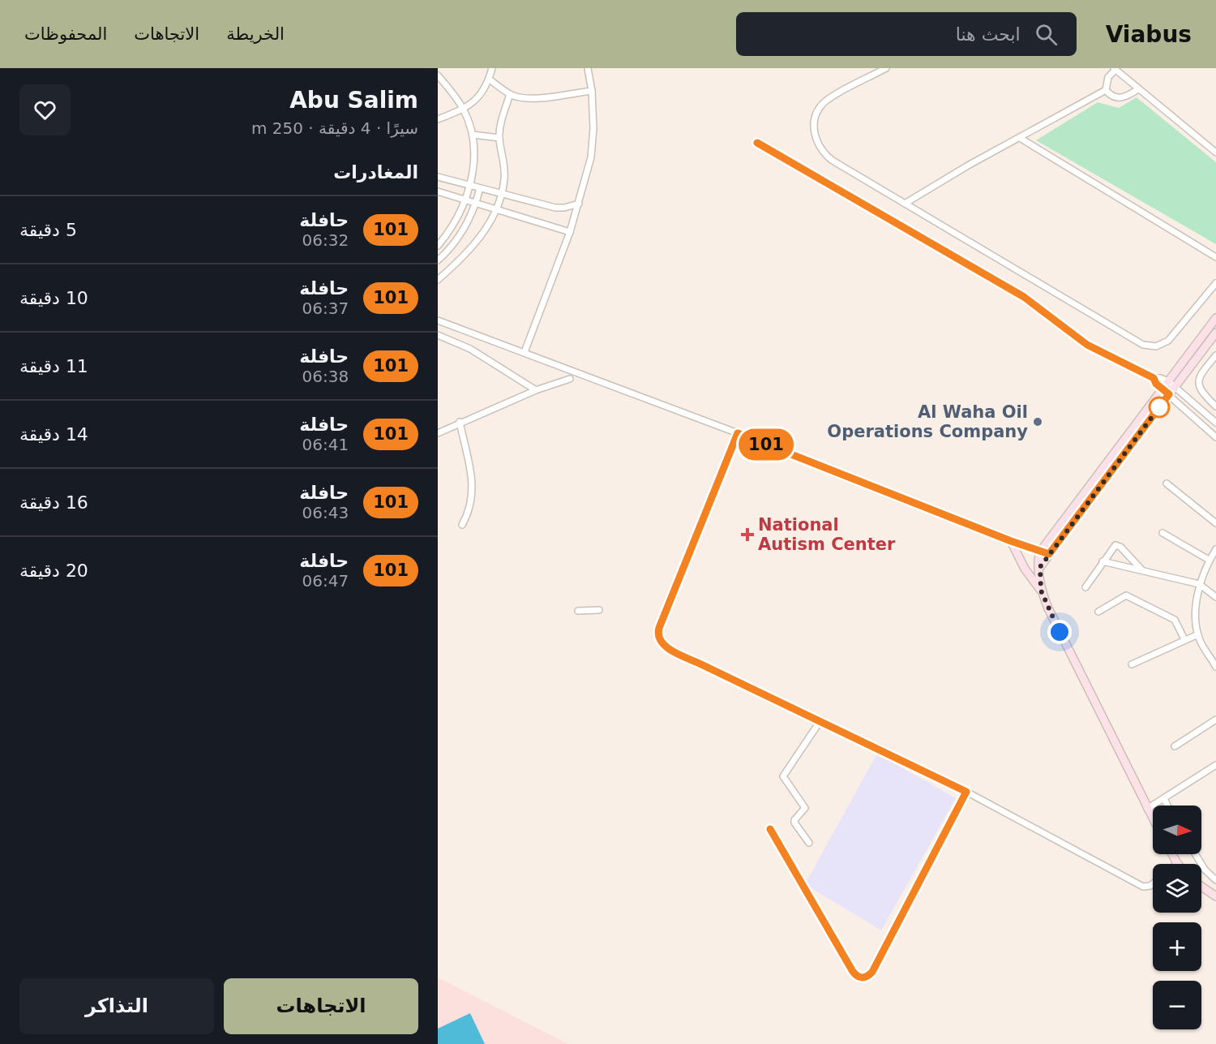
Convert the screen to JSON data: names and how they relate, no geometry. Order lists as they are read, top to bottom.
{
  "places": {
    "other": ["Al Waha Oil Operations Company"],
    "health": ["National Autism Center"]
  },
  "lines": ["bus line 101"],
  "north": "right",
  "page": {
    "header": "Viabus",
    "search": "ابحث هنا",
    "nav": ["الخريطة", "الاتجاهات", "المحفوظات"],
    "on_map": "101",
    "heading": [
      ["Abu Salim", "سيرًا · 4 دقيقة · 250 m"],
      "المغادرات"
    ],
    "list": [
      {
        "mark": "101",
        "name": "حافلة",
        "note": "06:32",
        "value": "5 دقيقة"
      },
      {
        "mark": "101",
        "name": "حافلة",
        "note": "06:37",
        "value": "10 دقيقة"
      },
      {
        "mark": "101",
        "name": "حافلة",
        "note": "06:38",
        "value": "11 دقيقة"
      },
      {
        "mark": "101",
        "name": "حافلة",
        "note": "06:41",
        "value": "14 دقيقة"
      },
      {
        "mark": "101",
        "name": "حافلة",
        "note": "06:43",
        "value": "16 دقيقة"
      },
      {
        "mark": "101",
        "name": "حافلة",
        "note": "06:47",
        "value": "20 دقيقة"
      }
    ],
    "map_buttons": ["+", "−"],
    "buttons": ["الاتجاهات", "التذاكر"]
  }
}
